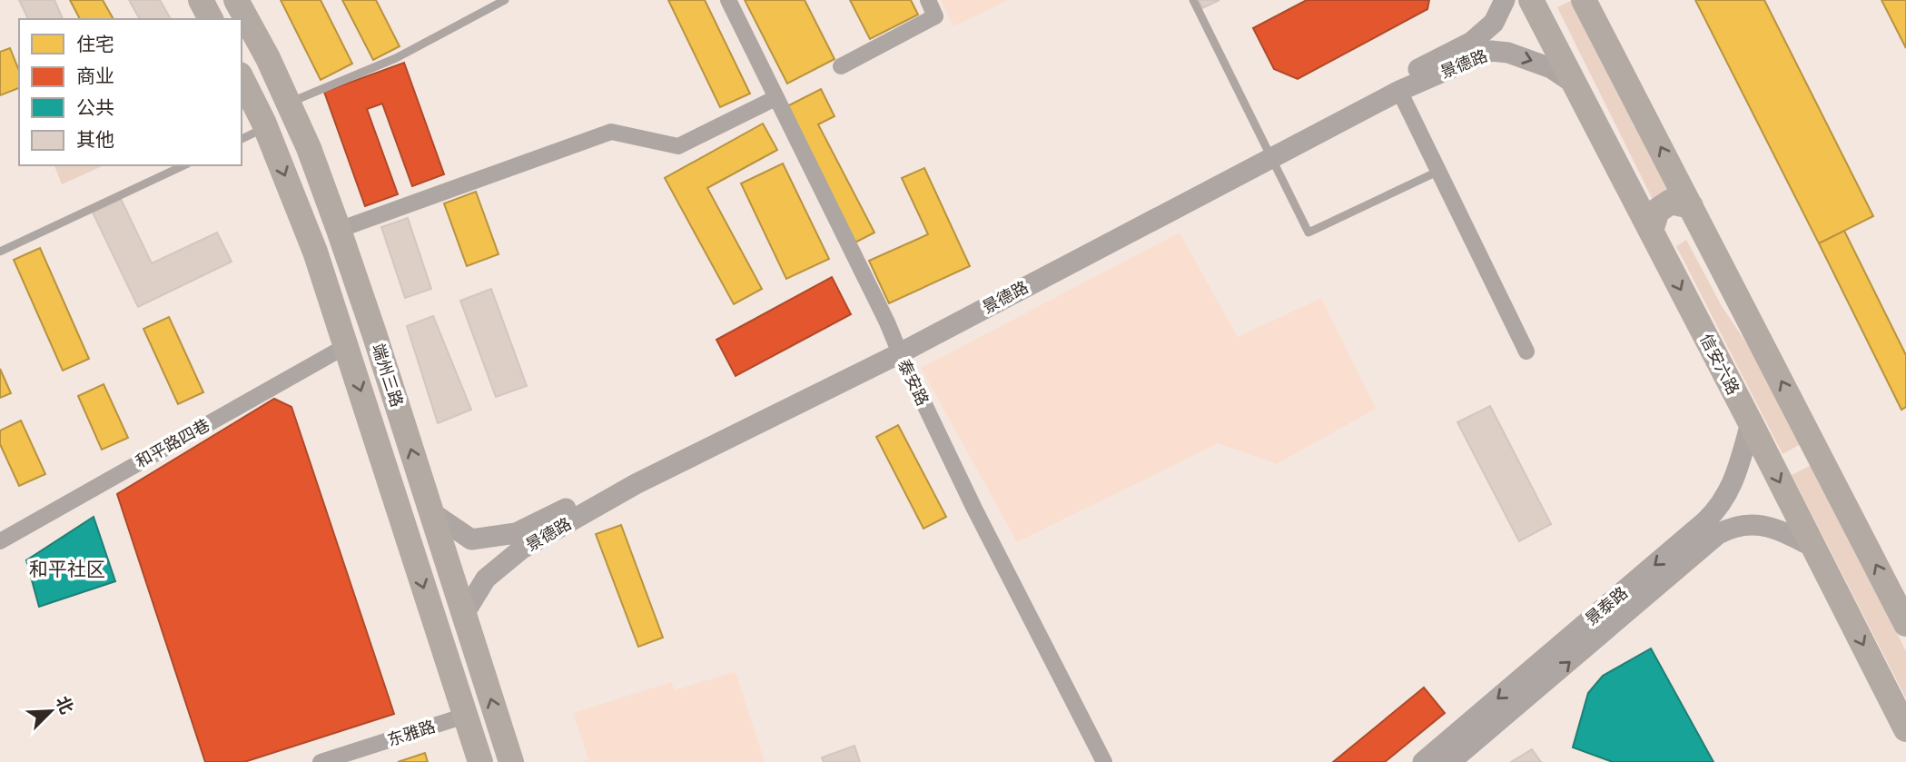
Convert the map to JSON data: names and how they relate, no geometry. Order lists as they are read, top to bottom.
{
  "streets": {
    "main road": ["信安六路", "端州三路"],
    "street": [
      "景德路",
      "泰安路",
      "和平路四巷",
      "景泰路",
      "东雅路"
    ]
  },
  "crossings": [
    ["景德路", "信安六路"],
    ["景德路", "端州三路"],
    ["景德路", "泰安路"],
    ["信安六路", "景泰路"],
    ["端州三路", "和平路四巷"],
    ["端州三路", "东雅路"]
  ],
  "one_way": ["景泰路"],
  "districts": ["和平社区"],
  "legend": [
    "住宅",
    "商业",
    "公共",
    "其他"
  ],
  "north": "top right"
}
